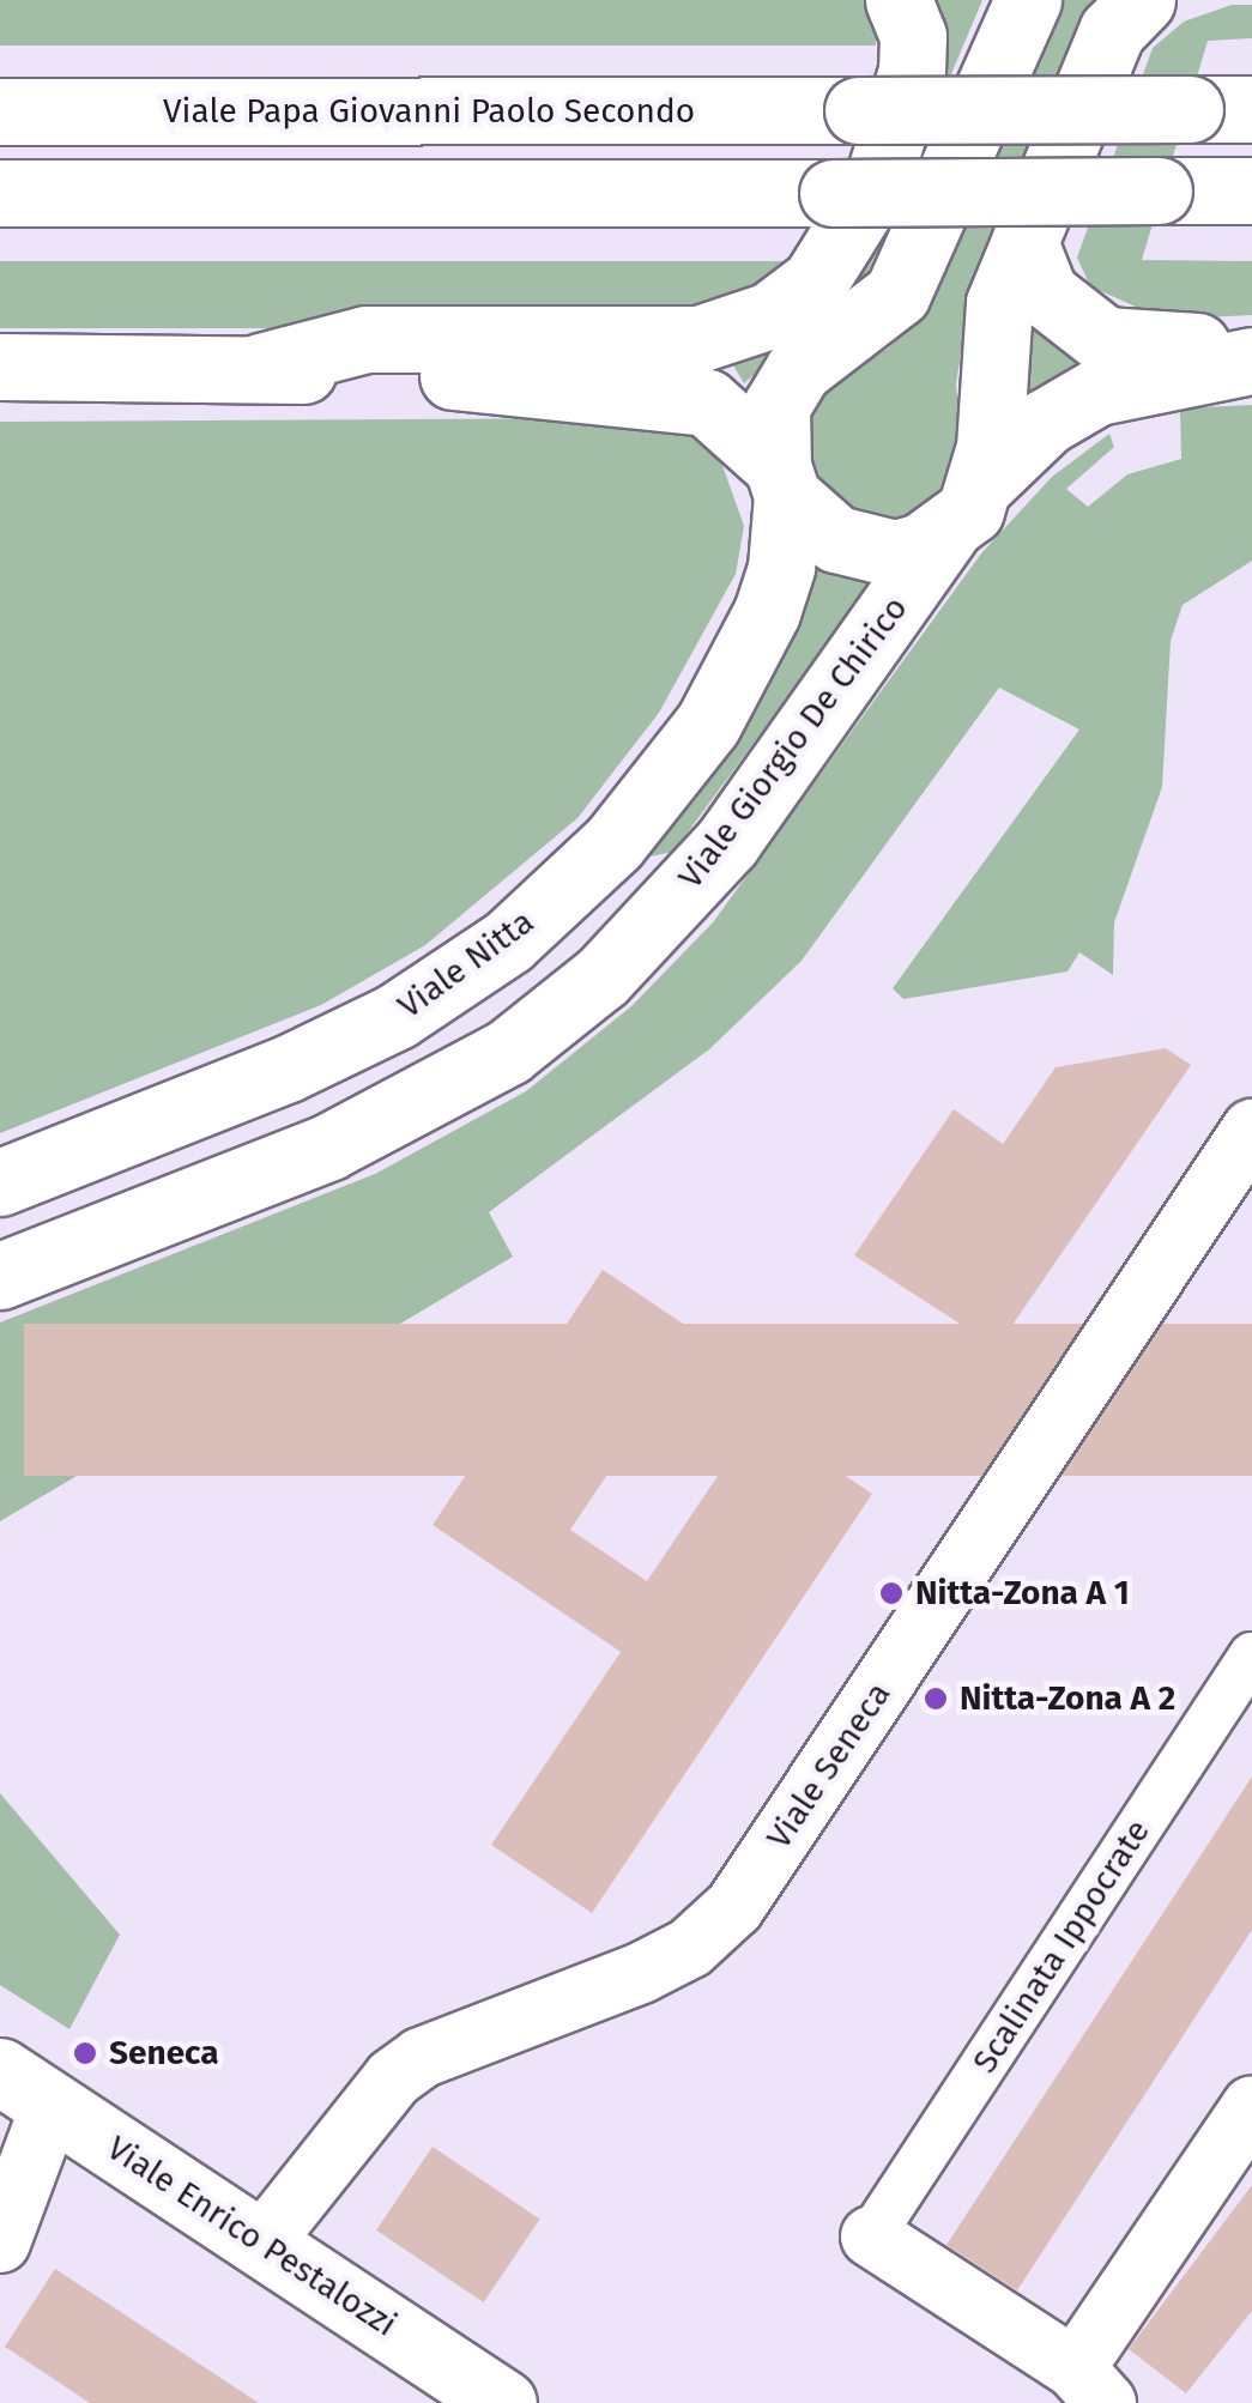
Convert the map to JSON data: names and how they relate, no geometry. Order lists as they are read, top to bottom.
{
  "streets": {
    "main road": [
      "Viale Papa Giovanni Paolo Secondo",
      "Viale Giorgio De Chirico",
      "Viale Nitta",
      "Viale Enrico Pestalozzi"
    ],
    "street": ["Viale Seneca", "Scalinata Ippocrate"]
  },
  "crossings": [
    ["Viale Seneca", "Viale Enrico Pestalozzi"]
  ],
  "places": ["Nitta-Zona A 1", "Nitta-Zona A 2", "Seneca"]
}
